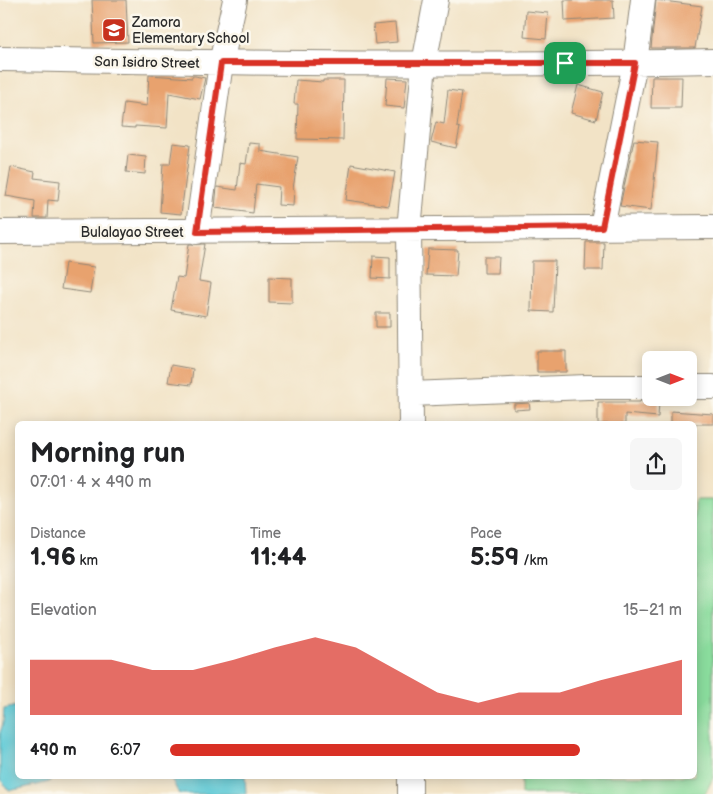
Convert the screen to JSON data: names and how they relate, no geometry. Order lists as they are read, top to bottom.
{
  "streets": {
    "street": ["San Isidro Street", "Bulalayao Street"]
  },
  "places": {
    "school or university": ["Zamora Elementary School"]
  },
  "north": "right",
  "page": {
    "heading": ["Morning run", "07:01 · 4 × 490 m"],
    "stats": [
      ["Distance", "1.96 km"],
      ["Time", "11:44"],
      ["Pace", "5:59 /km"]
    ],
    "chart": ["Elevation", "15–21 m"],
    "list": [
      {
        "name": "490 m",
        "note": "6:07"
      }
    ]
  }
}
